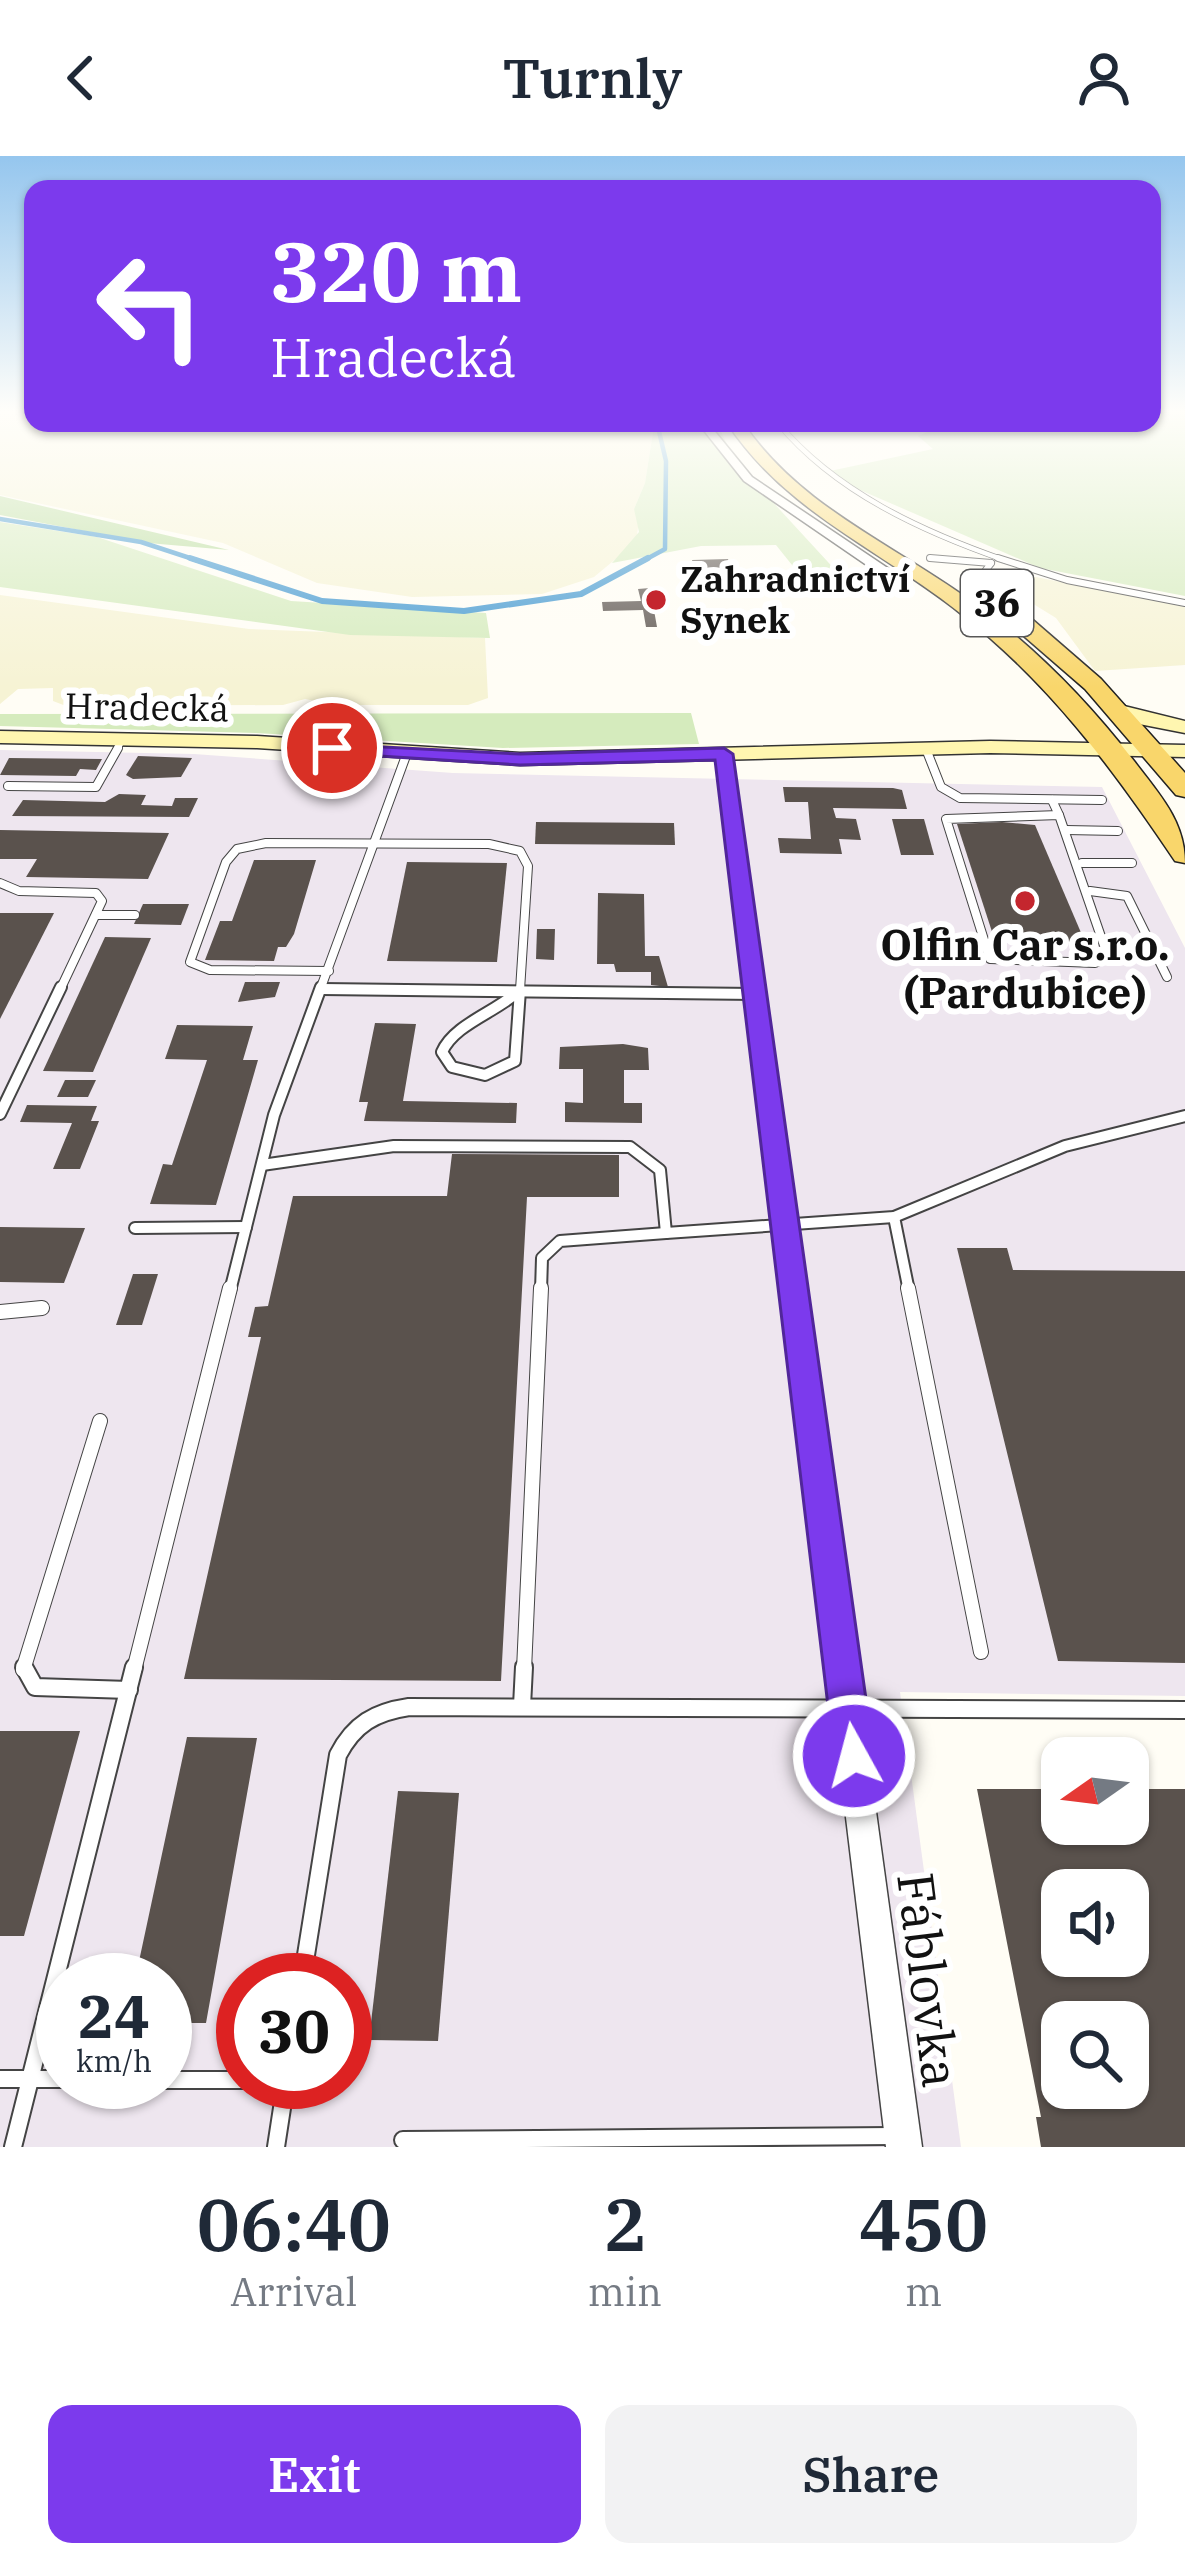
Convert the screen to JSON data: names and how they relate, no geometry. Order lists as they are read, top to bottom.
{
  "streets": {
    "main road": ["36", "Hradecká"],
    "street": ["Fáblovka"]
  },
  "crossings": [
    ["36", "Hradecká"],
    ["Hradecká", "Fáblovka"]
  ],
  "places": ["Zahradnictví Synek", "Olfin Car s.r.o. (Pardubice)"],
  "north": "left",
  "page": {
    "header": "Turnly",
    "turn": ["320 m", "Hradecká"],
    "speed": "24 km/h",
    "limit": "30",
    "eta": [
      "06:40",
      "Arrival",
      "2",
      "min",
      "450",
      "m"
    ],
    "buttons": ["Exit", "Share"]
  }
}
